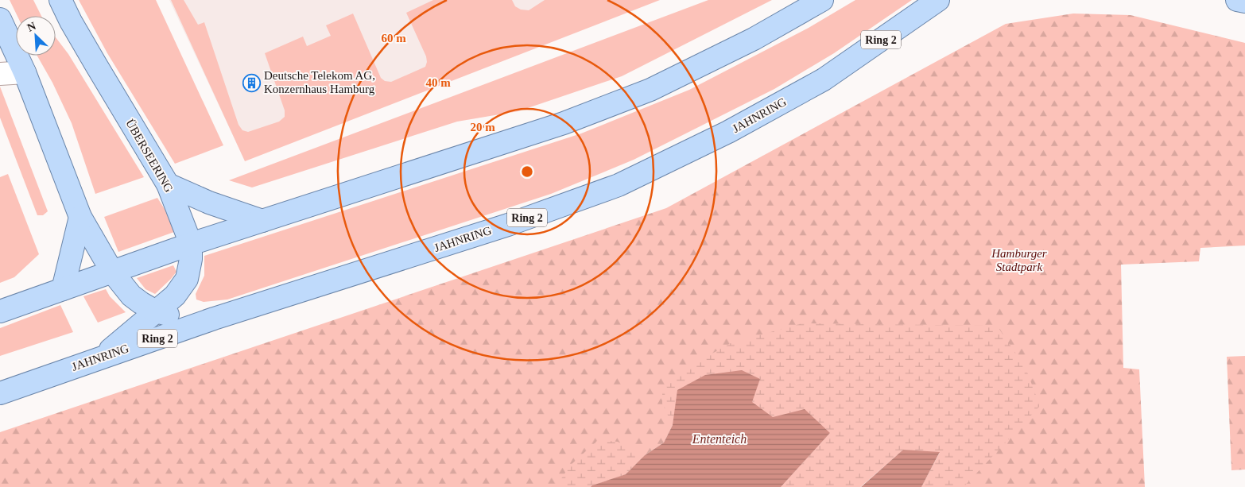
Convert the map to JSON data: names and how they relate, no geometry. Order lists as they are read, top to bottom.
{
  "streets": {
    "main road": ["Ring 2", "JAHNRING", "ÜBERSEERING"]
  },
  "crossings": [
    ["JAHNRING", "ÜBERSEERING"]
  ],
  "water": ["Ententeich"],
  "parks": ["Hamburger Stadtpark"],
  "places": {
    "building": ["Deutsche Telekom AG, Konzernhaus Hamburg"]
  },
  "north": "top left",
  "rings": ["60 m", "40 m", "20 m"]
}
